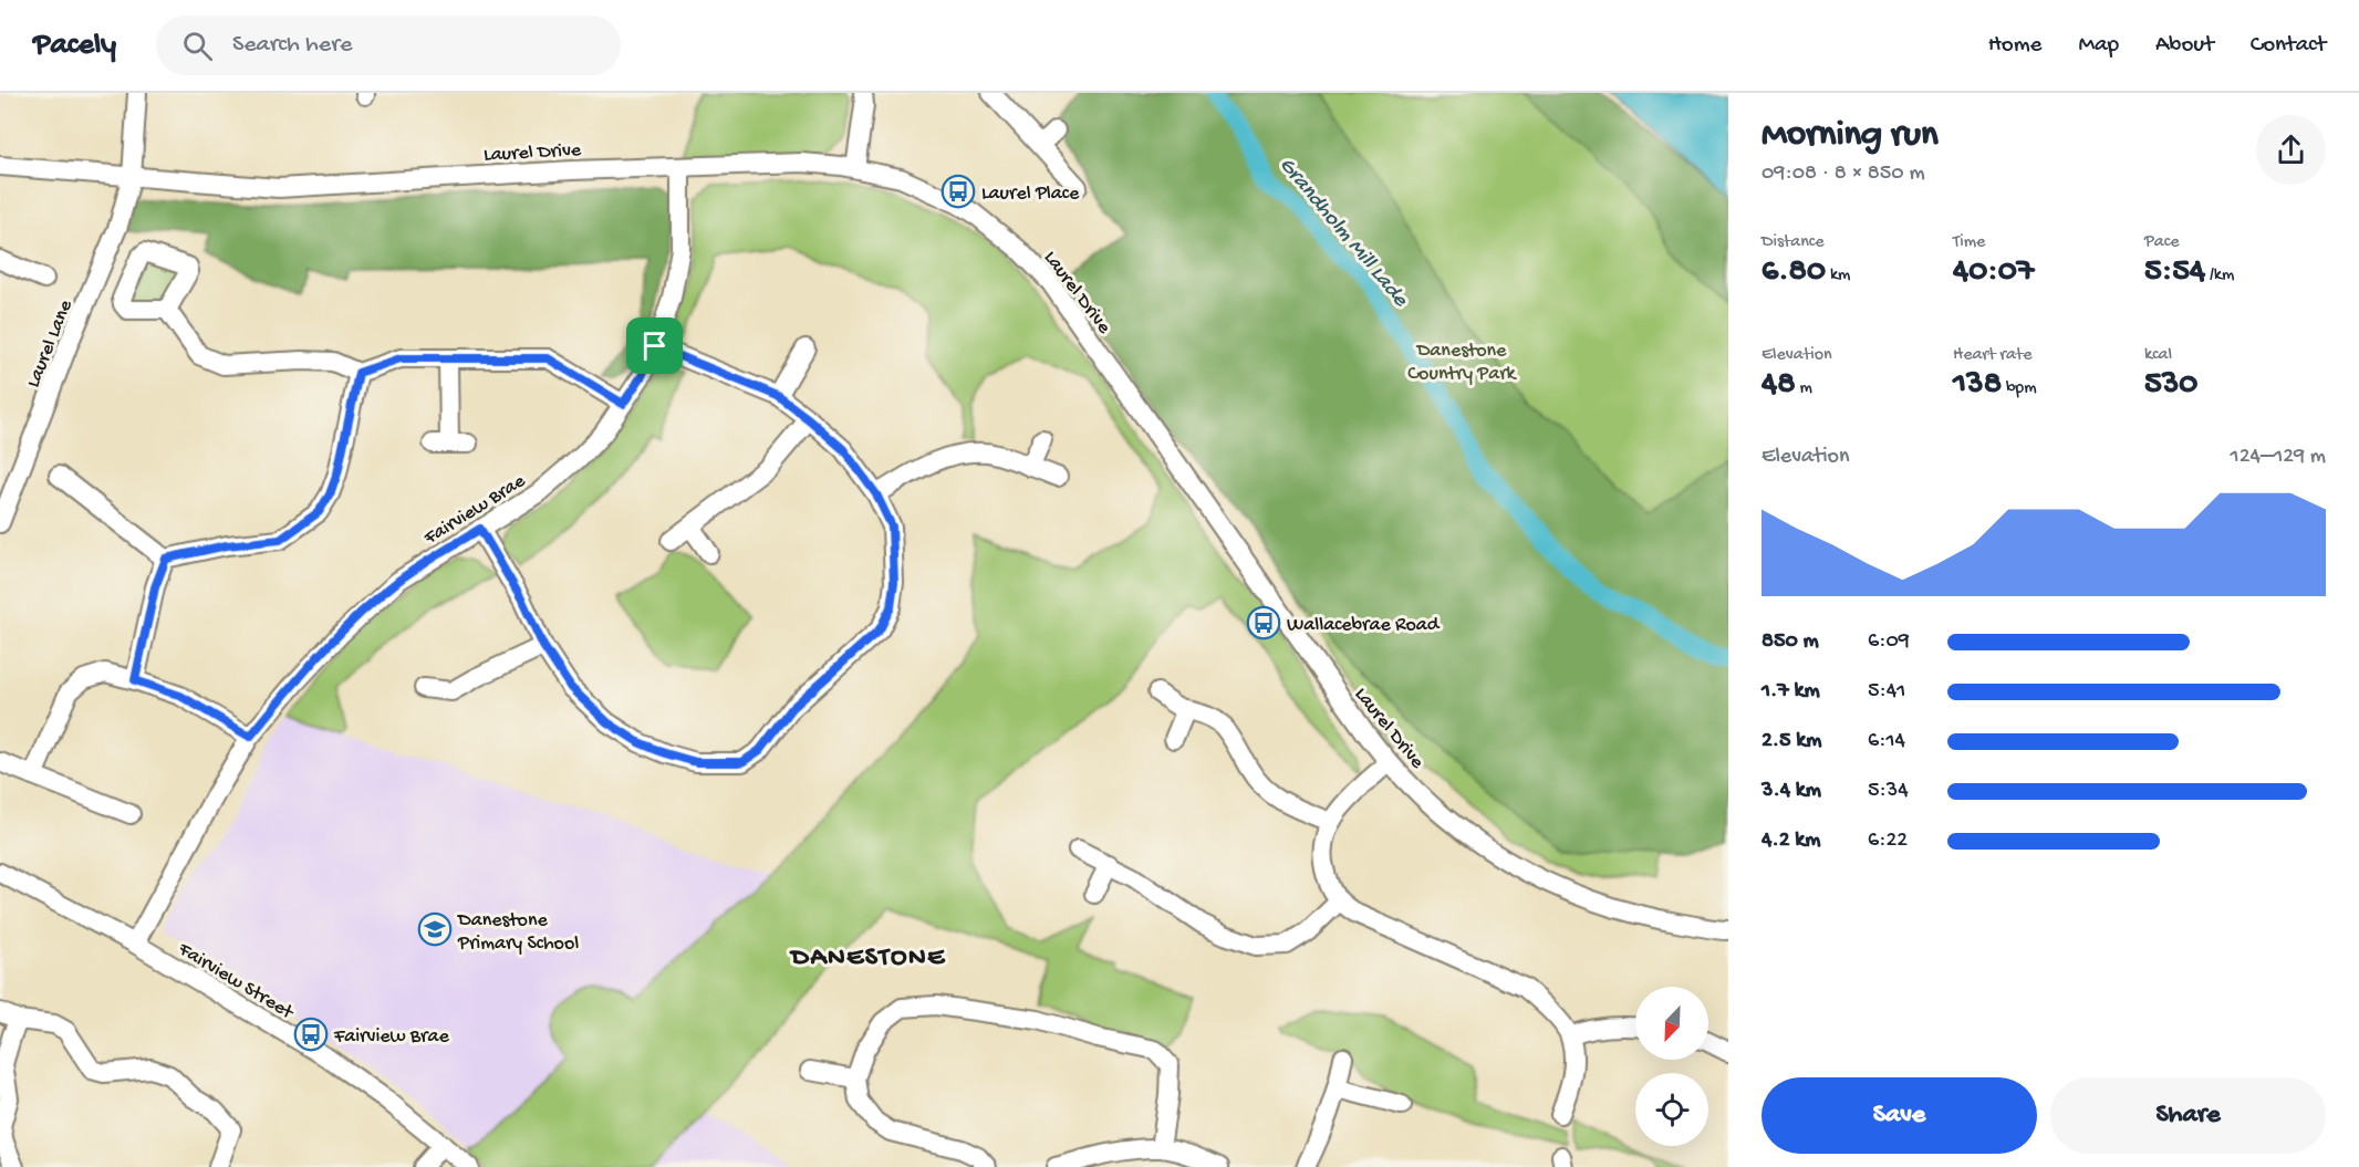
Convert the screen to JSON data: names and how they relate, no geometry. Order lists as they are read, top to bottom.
{
  "streets": {
    "street": [
      "Laurel Drive",
      "Laurel Lane",
      "Fairview Brae",
      "Fairview Street"
    ]
  },
  "crossings": [
    ["Laurel Drive", "Laurel Lane"],
    ["Laurel Drive", "Fairview Brae"],
    ["Fairview Brae", "Fairview Street"]
  ],
  "districts": ["DANESTONE"],
  "water": ["Grandholm Mill Lade"],
  "parks": ["Danestone Country Park"],
  "places": {
    "bus stop": ["Laurel Place", "Wallacebrae Road", "Fairview Brae"],
    "school or university": ["Danestone Primary School"]
  },
  "north": "bottom left",
  "page": {
    "header": "Pacely",
    "search": "Search here",
    "nav": [
      "Home",
      "Map",
      "About",
      "Contact"
    ],
    "heading": ["Morning run", "09:08 · 8 × 850 m"],
    "stats": [
      ["Distance", "6.80 km"],
      ["Time", "40:07"],
      ["Pace", "5:54 /km"],
      ["Elevation", "48 m"],
      ["Heart rate", "138 bpm"],
      ["kcal", "530"]
    ],
    "chart": ["Elevation", "124–129 m"],
    "list": [
      {
        "name": "850 m",
        "note": "6:09"
      },
      {
        "name": "1.7 km",
        "note": "5:41"
      },
      {
        "name": "2.5 km",
        "note": "6:14"
      },
      {
        "name": "3.4 km",
        "note": "5:34"
      },
      {
        "name": "4.2 km",
        "note": "6:22"
      }
    ],
    "buttons": ["Save", "Share"]
  }
}
